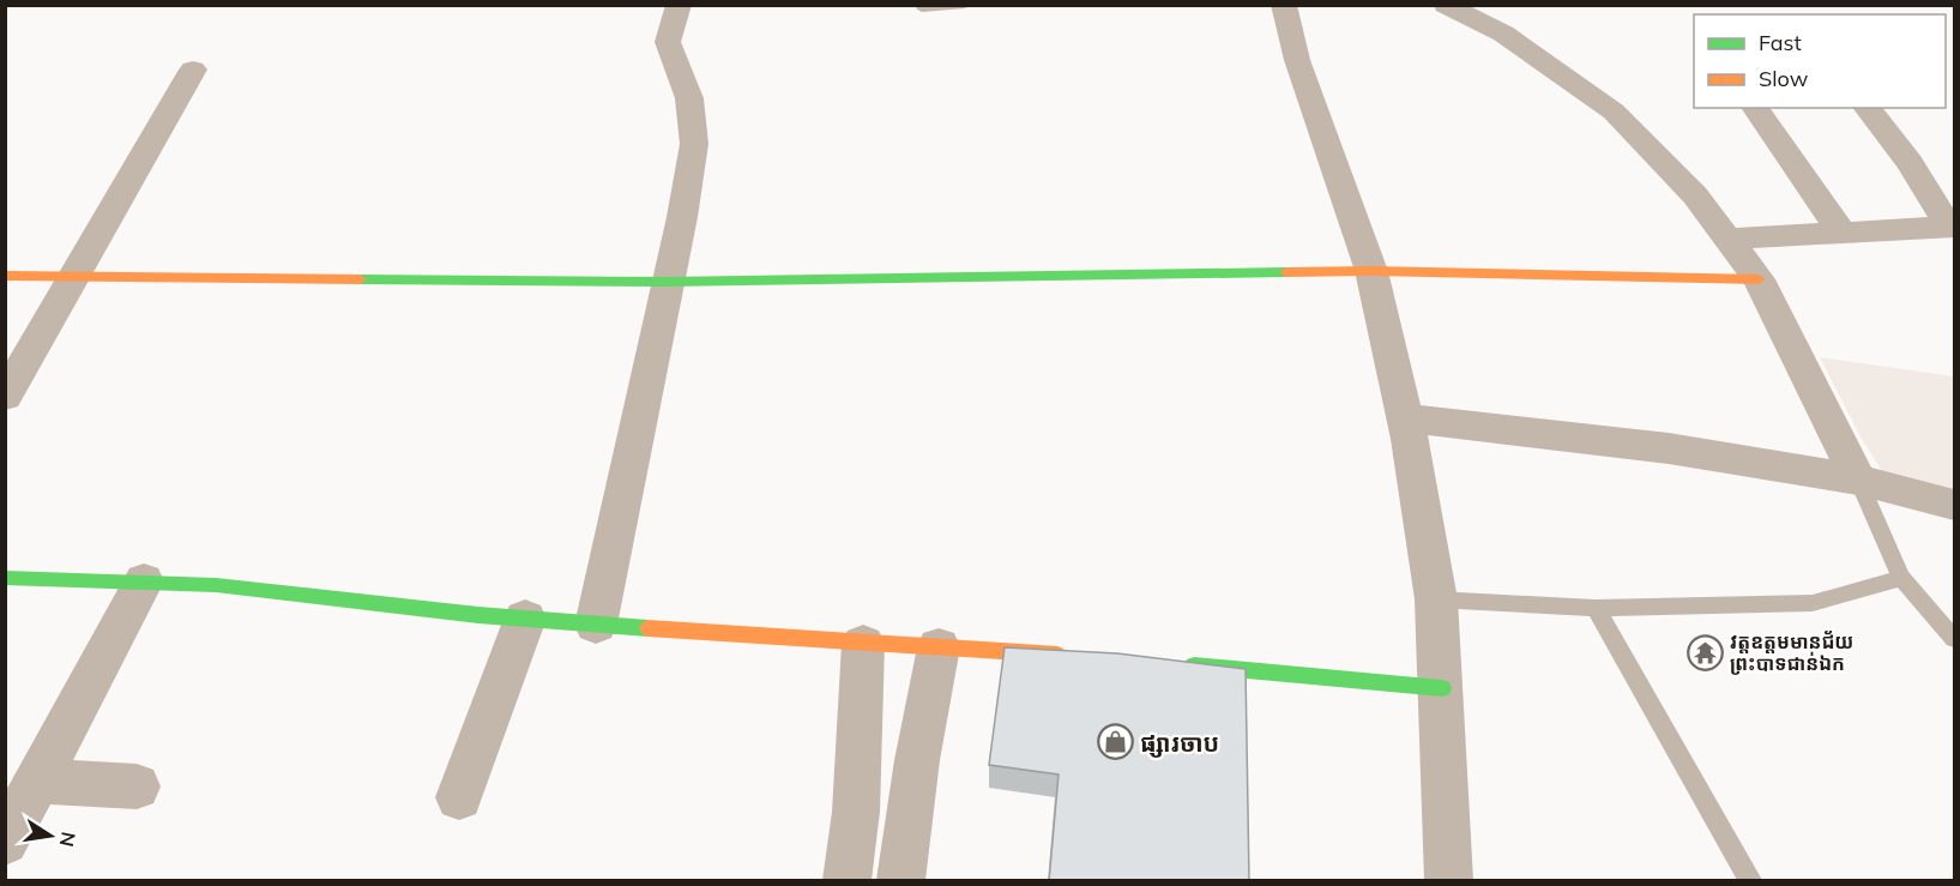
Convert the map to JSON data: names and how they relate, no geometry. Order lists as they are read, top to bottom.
{
  "places": {
    "temple": ["វត្តឧត្តមមានជ័យ ព្រះបាទជាន់ឯក"],
    "shop": ["ផ្សារចាប"]
  },
  "legend": ["Fast", "Slow"],
  "north": "right"
}
